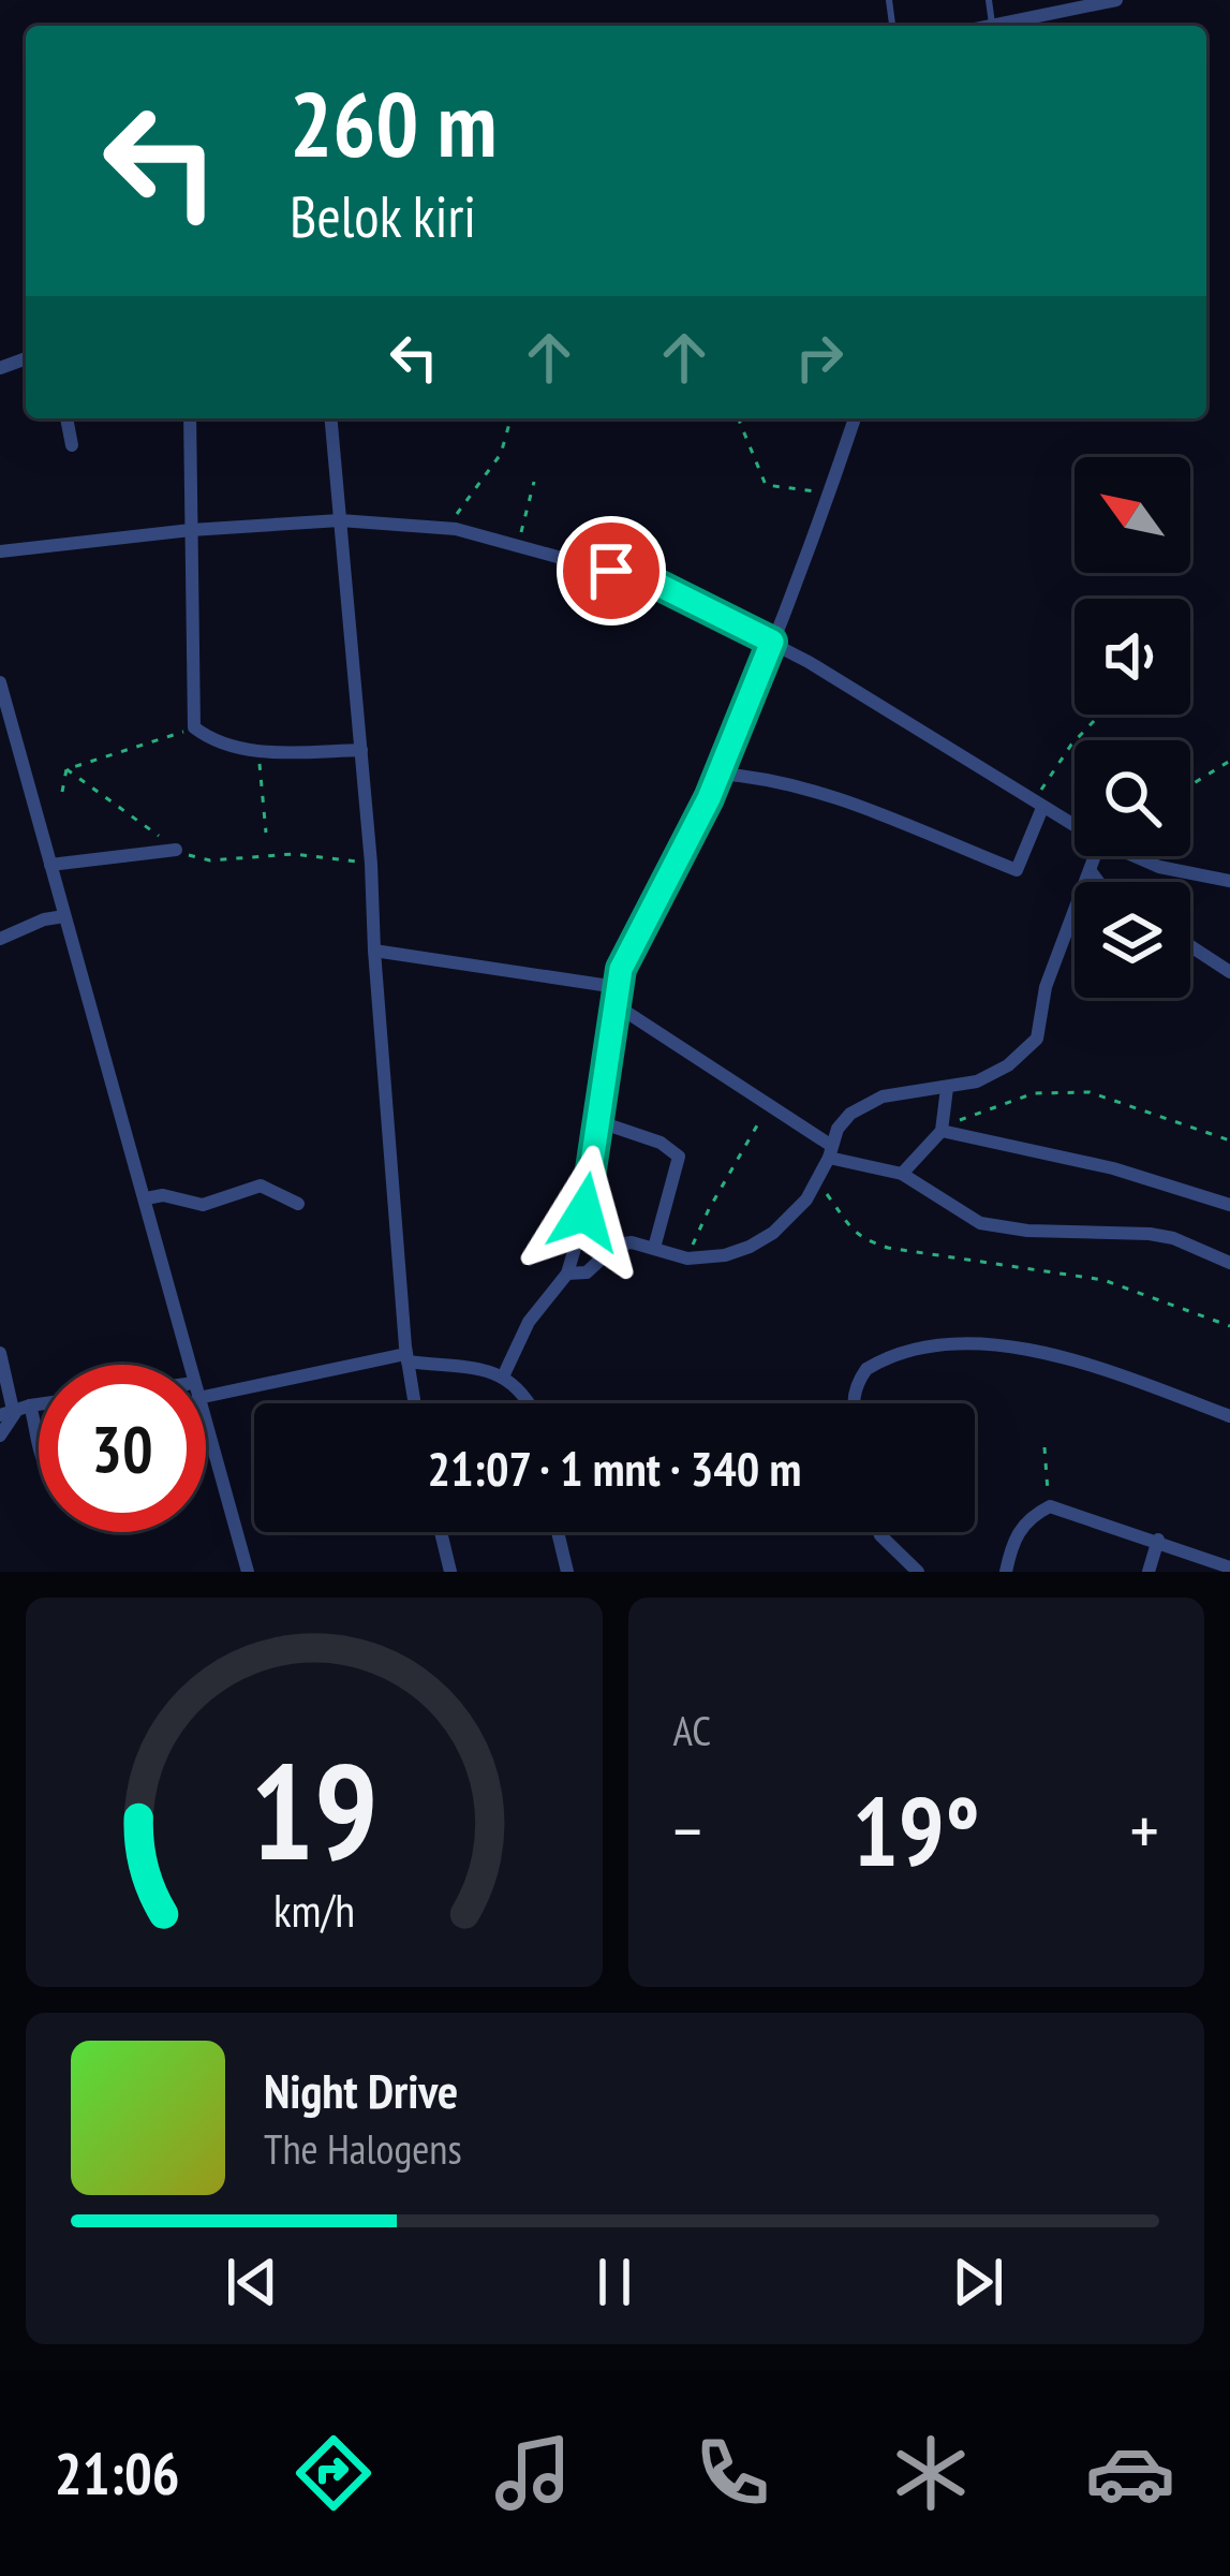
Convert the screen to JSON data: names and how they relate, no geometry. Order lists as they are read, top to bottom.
{
  "north": "top left",
  "page": {
    "turn": ["260 m", "Belok kiri"],
    "limit": "30",
    "trip": "21:07 · 1 mnt · 340 m",
    "tile": "AC",
    "heat": ["−", "19°", "+"],
    "song": ["Night Drive", "The Halogens"],
    "tabs": "21:06",
    "gauge": ["19", "km/h"]
  }
}
